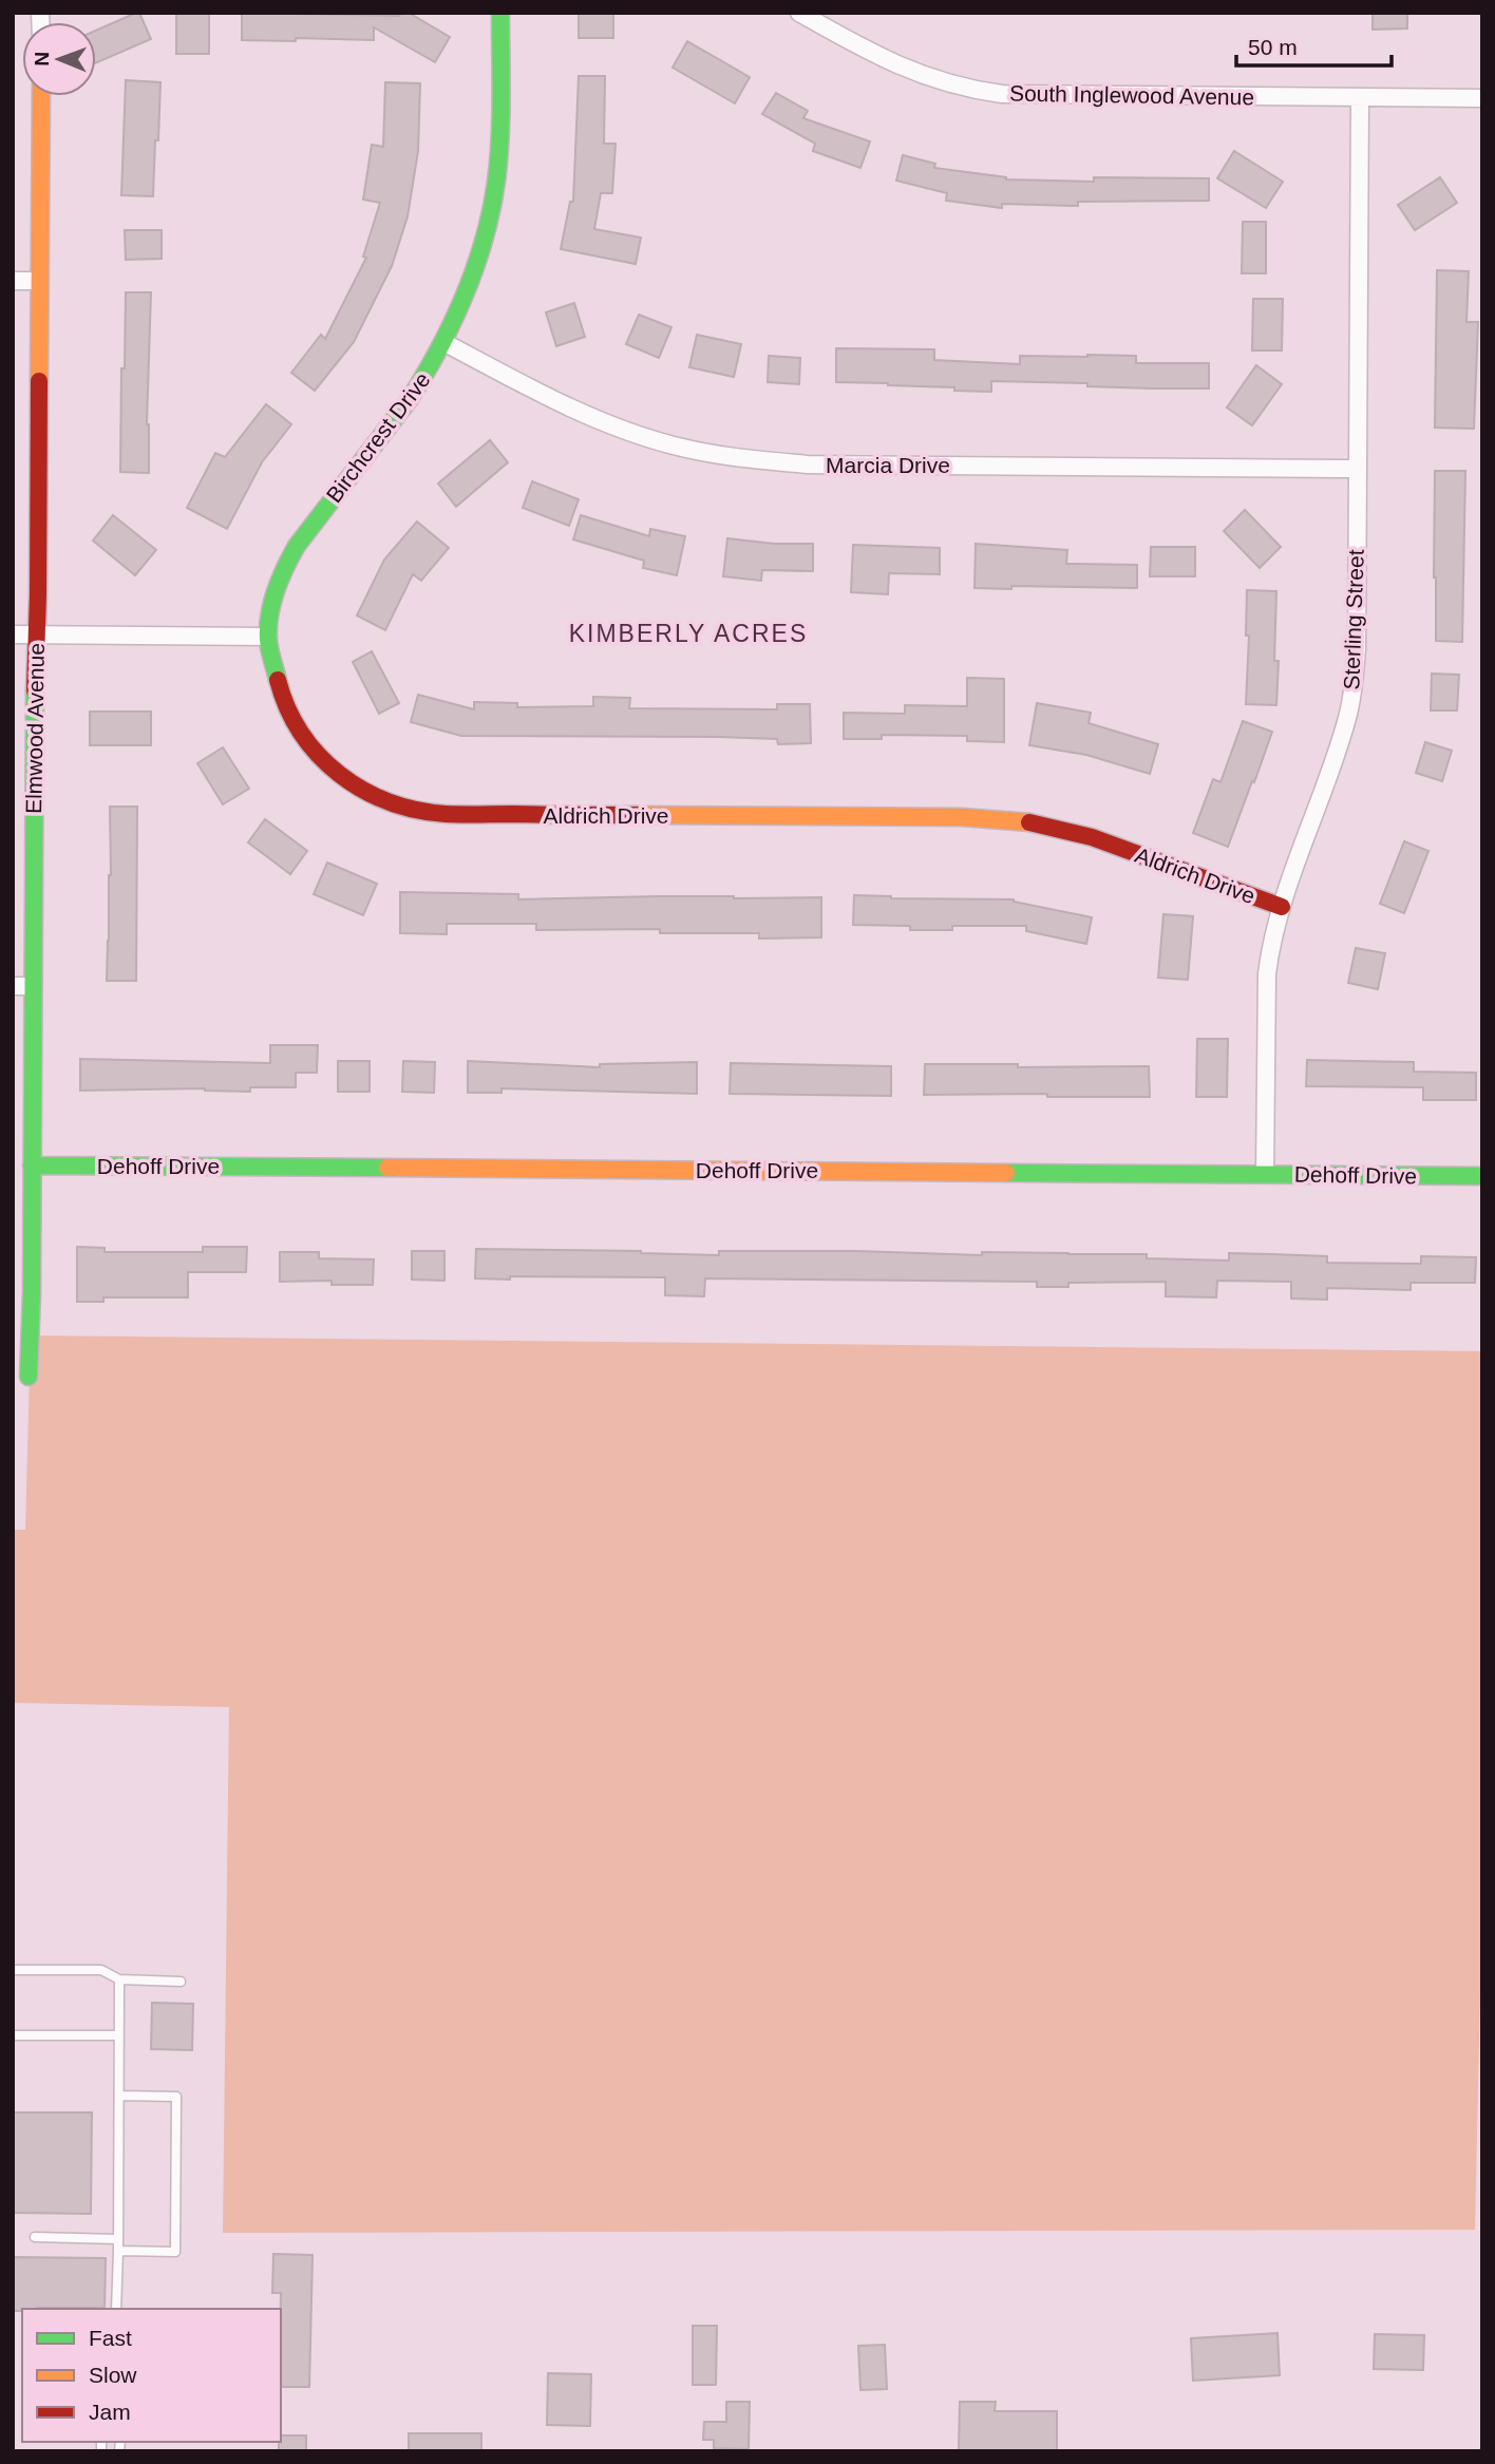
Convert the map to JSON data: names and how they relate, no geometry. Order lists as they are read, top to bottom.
{
  "streets": {
    "street": [
      "South Inglewood Avenue",
      "Birchcrest Drive",
      "Marcia Drive",
      "Sterling Street",
      "Elmwood Avenue",
      "Aldrich Drive",
      "Dehoff Drive"
    ]
  },
  "crossings": [
    ["South Inglewood Avenue", "Sterling Street"],
    ["Birchcrest Drive", "Marcia Drive"],
    ["Birchcrest Drive", "Aldrich Drive"],
    ["Marcia Drive", "Sterling Street"],
    ["Sterling Street", "Aldrich Drive"],
    ["Sterling Street", "Dehoff Drive"],
    ["Elmwood Avenue", "Dehoff Drive"]
  ],
  "districts": ["KIMBERLY ACRES"],
  "legend": ["Fast", "Slow", "Jam"],
  "scale_bar": "50 m",
  "north": "left"
}
